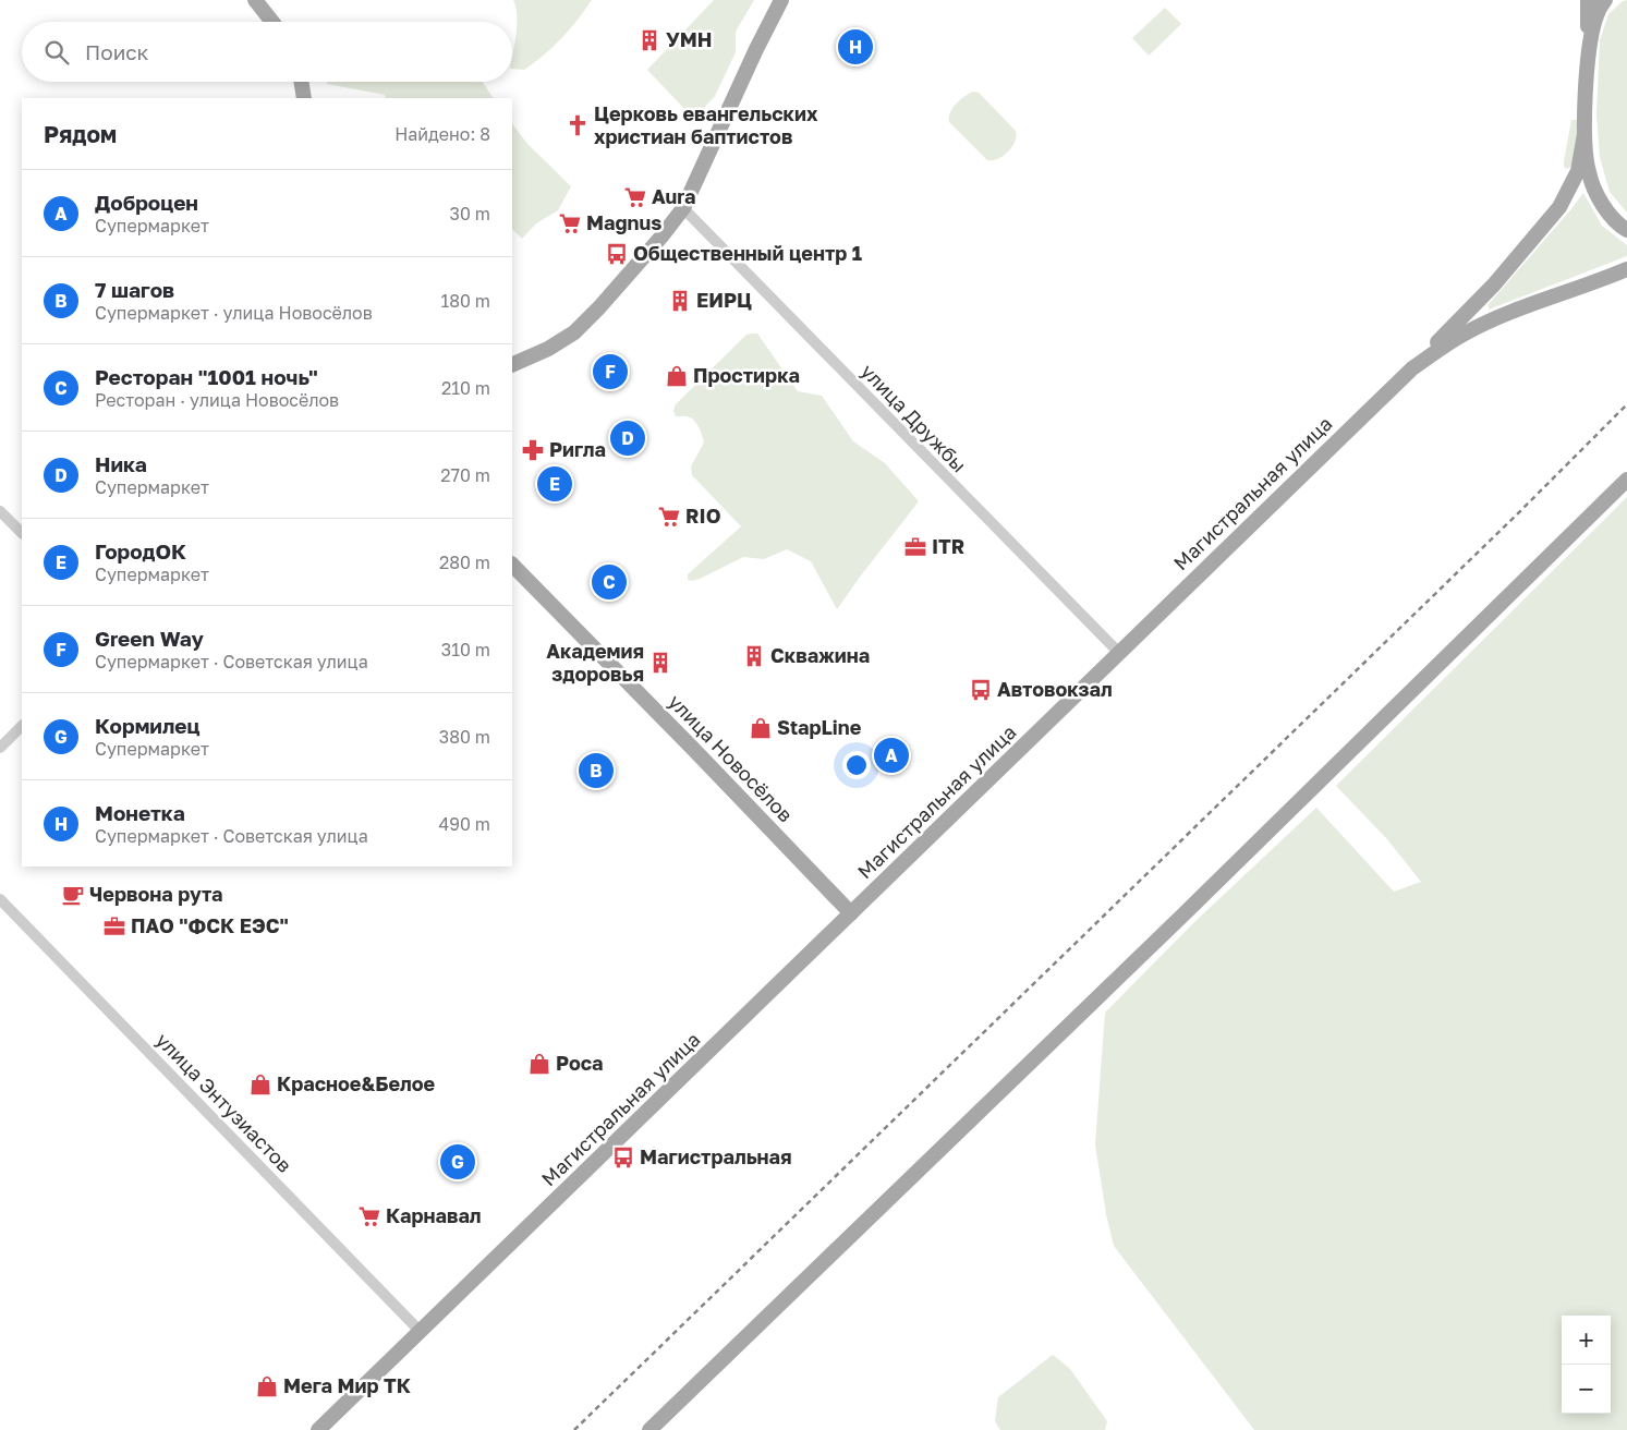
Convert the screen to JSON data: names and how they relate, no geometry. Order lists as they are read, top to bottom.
{
  "streets": {
    "main road": ["Магистральная улица", "улица Новосёлов"],
    "street": ["улица Дружбы", "улица Энтузиастов"]
  },
  "crossings": [
    ["улица Дружбы", "Магистральная улица"],
    ["Магистральная улица", "улица Новосёлов"],
    ["Магистральная улица", "улица Энтузиастов"]
  ],
  "places": {
    "building": [
      "УМН",
      "ЕИРЦ",
      "Скважина",
      "Академия здоровья"
    ],
    "church": ["Церковь евангельских христиан баптистов"],
    "supermarket": [
      "Aura",
      "Magnus",
      "RIO",
      "Карнавал"
    ],
    "bus stop": ["Общественный центр 1", "Автовокзал", "Магистральная"],
    "shop": [
      "Простирка",
      "StapLine",
      "Роса",
      "Красное&Белое",
      "Мега Мир ТК"
    ],
    "pharmacy": ["Ригла"],
    "office": ["ITR", "ПАО \"ФСК ЕЭС\""],
    "cafe": ["Червона рута"]
  },
  "page": {
    "search": "Поиск",
    "pins": [
      "H",
      "F",
      "D",
      "E",
      "C",
      "A",
      "B",
      "G"
    ],
    "heading": ["Рядом", "Найдено: 8"],
    "list": [
      {
        "mark": "A",
        "name": "Доброцен",
        "note": "Супермаркет",
        "value": "30 m"
      },
      {
        "mark": "B",
        "name": "7 шагов",
        "note": "Супермаркет · улица Новосёлов",
        "value": "180 m"
      },
      {
        "mark": "C",
        "name": "Ресторан \"1001 ночь\"",
        "note": "Ресторан · улица Новосёлов",
        "value": "210 m"
      },
      {
        "mark": "D",
        "name": "Ника",
        "note": "Супермаркет",
        "value": "270 m"
      },
      {
        "mark": "E",
        "name": "ГородОК",
        "note": "Супермаркет",
        "value": "280 m"
      },
      {
        "mark": "F",
        "name": "Green Way",
        "note": "Супермаркет · Советская улица",
        "value": "310 m"
      },
      {
        "mark": "G",
        "name": "Кормилец",
        "note": "Супермаркет",
        "value": "380 m"
      },
      {
        "mark": "H",
        "name": "Монетка",
        "note": "Супермаркет · Советская улица",
        "value": "490 m"
      }
    ],
    "map_buttons": ["+", "−"]
  }
}
